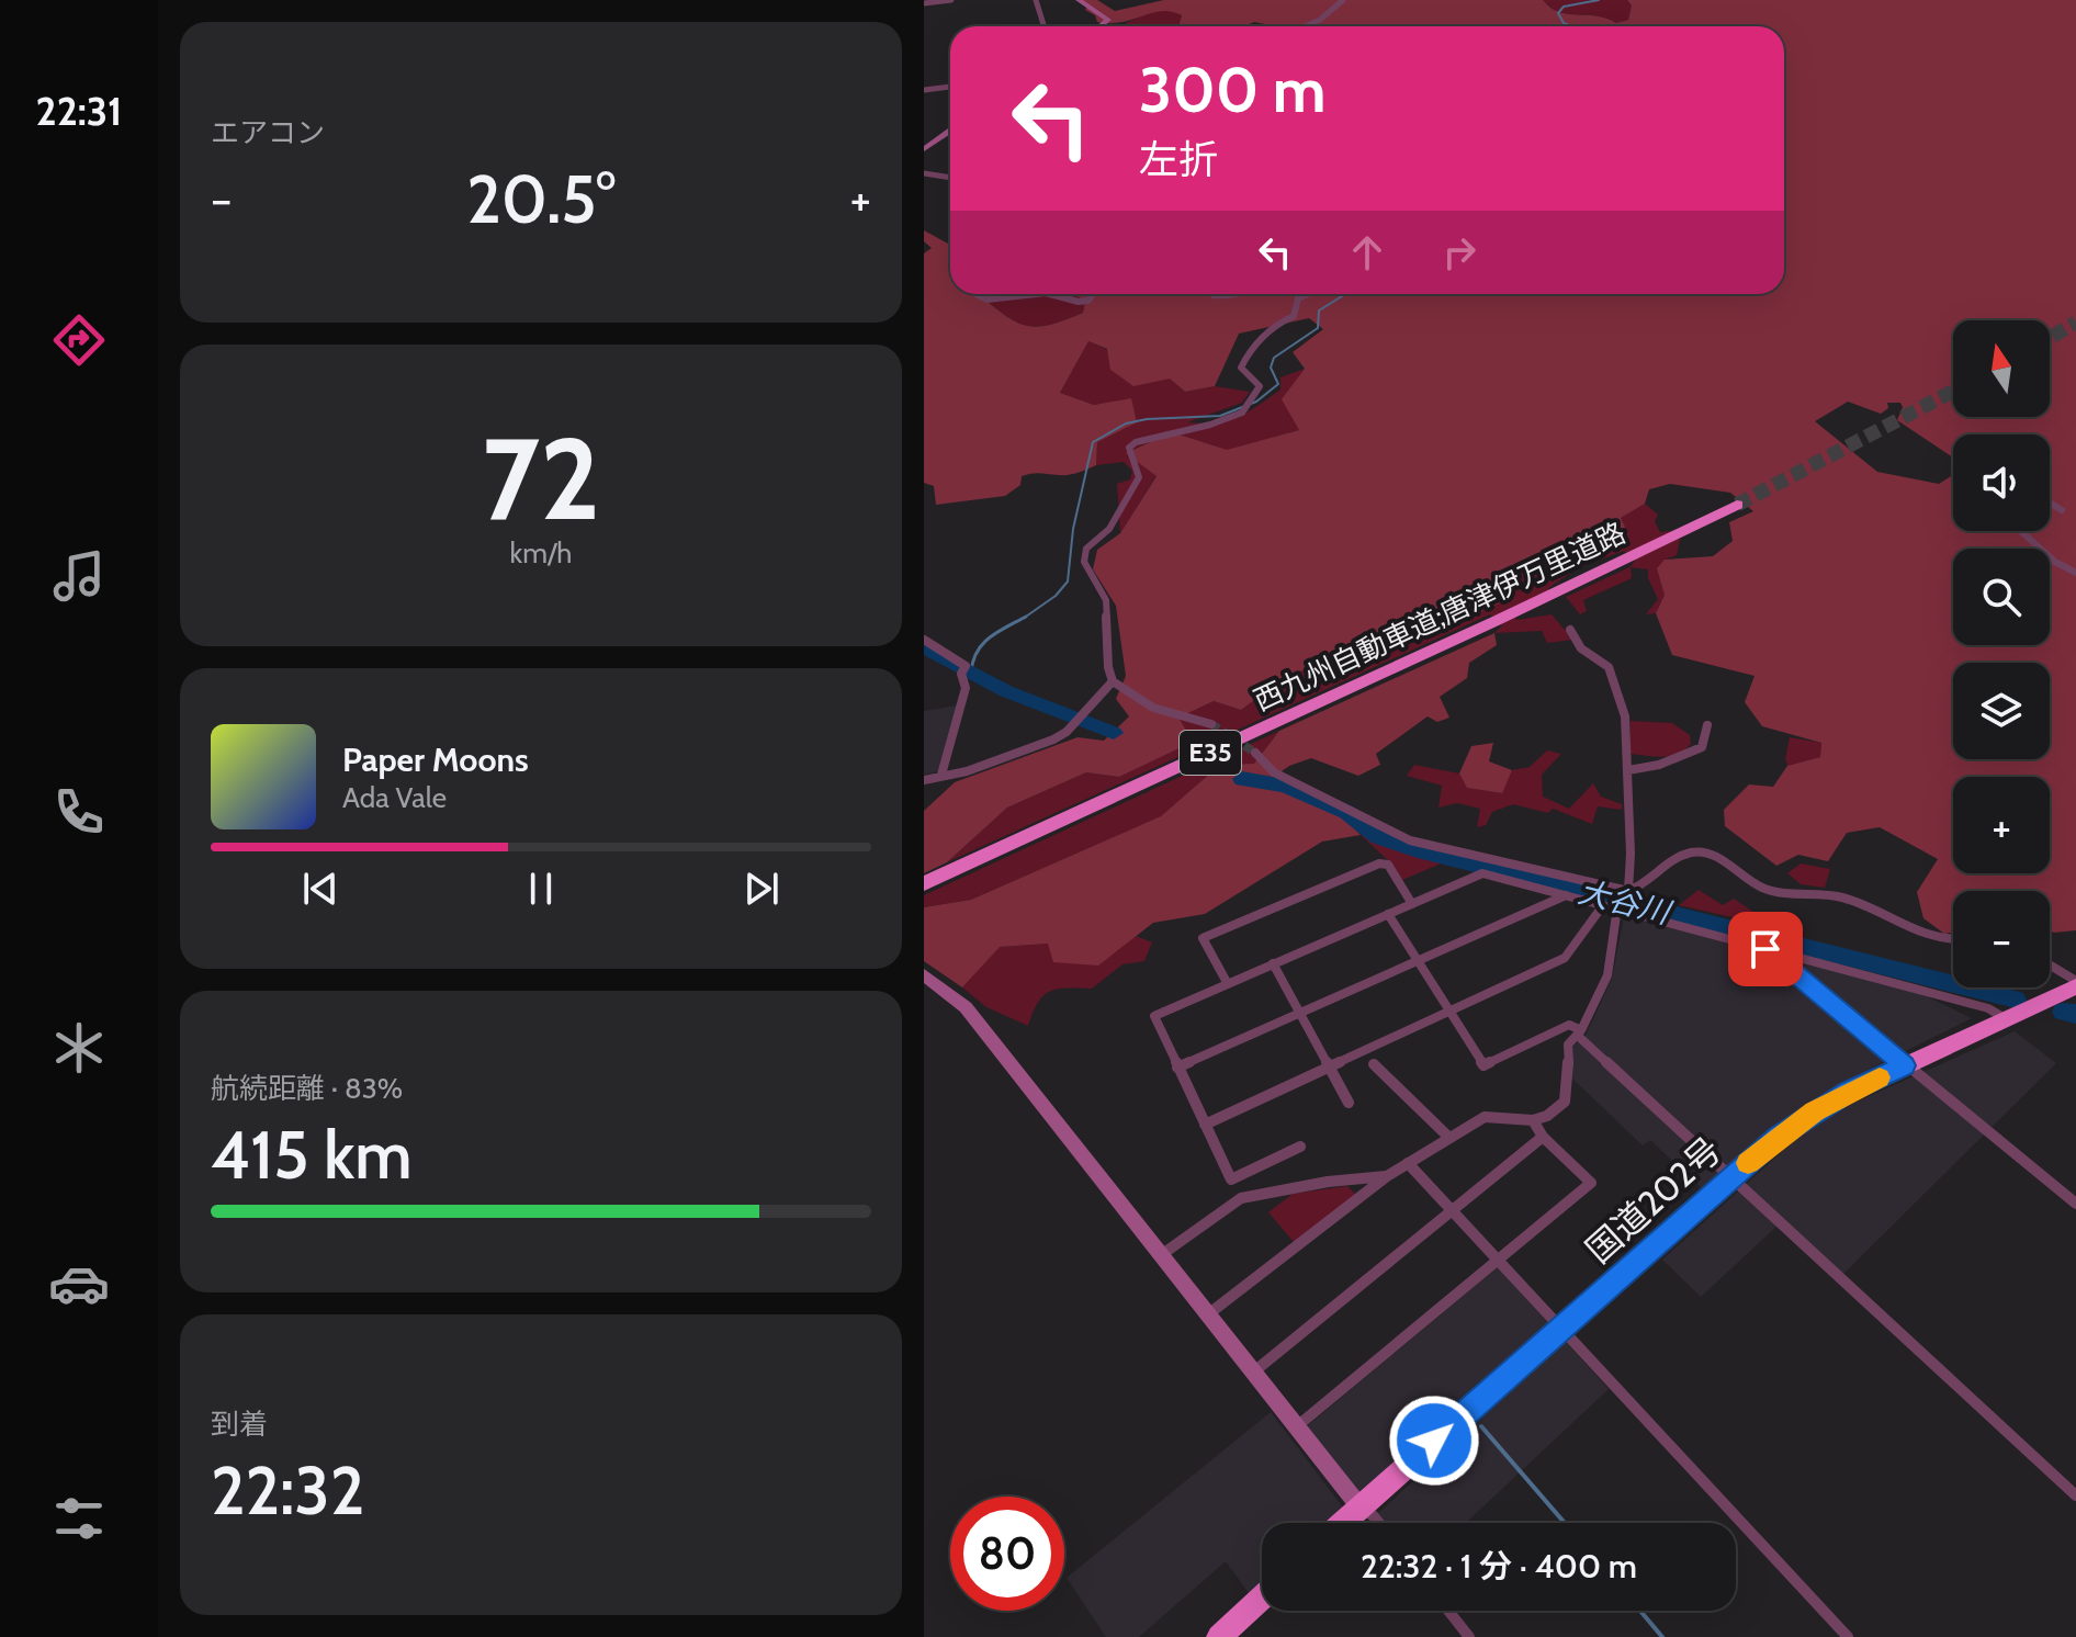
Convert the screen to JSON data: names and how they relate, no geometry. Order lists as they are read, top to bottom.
{
  "streets": {
    "highway": ["西九州自動車道;唐津伊万里道路", "E35", "国道202号"]
  },
  "water": ["大谷川"],
  "north": "top",
  "page": {
    "tabs": "22:31",
    "tile": [
      "エアコン",
      ["72", "km/h"],
      ["航続距離 · 83%", "415 km"],
      ["到着", "22:32"]
    ],
    "turn": ["300 m", "左折"],
    "heat": ["−", "20.5°", "+"],
    "map_buttons": ["+", "−"],
    "song": ["Paper Moons", "Ada Vale"],
    "limit": "80",
    "trip": "22:32 · 1 分 · 400 m"
  }
}
